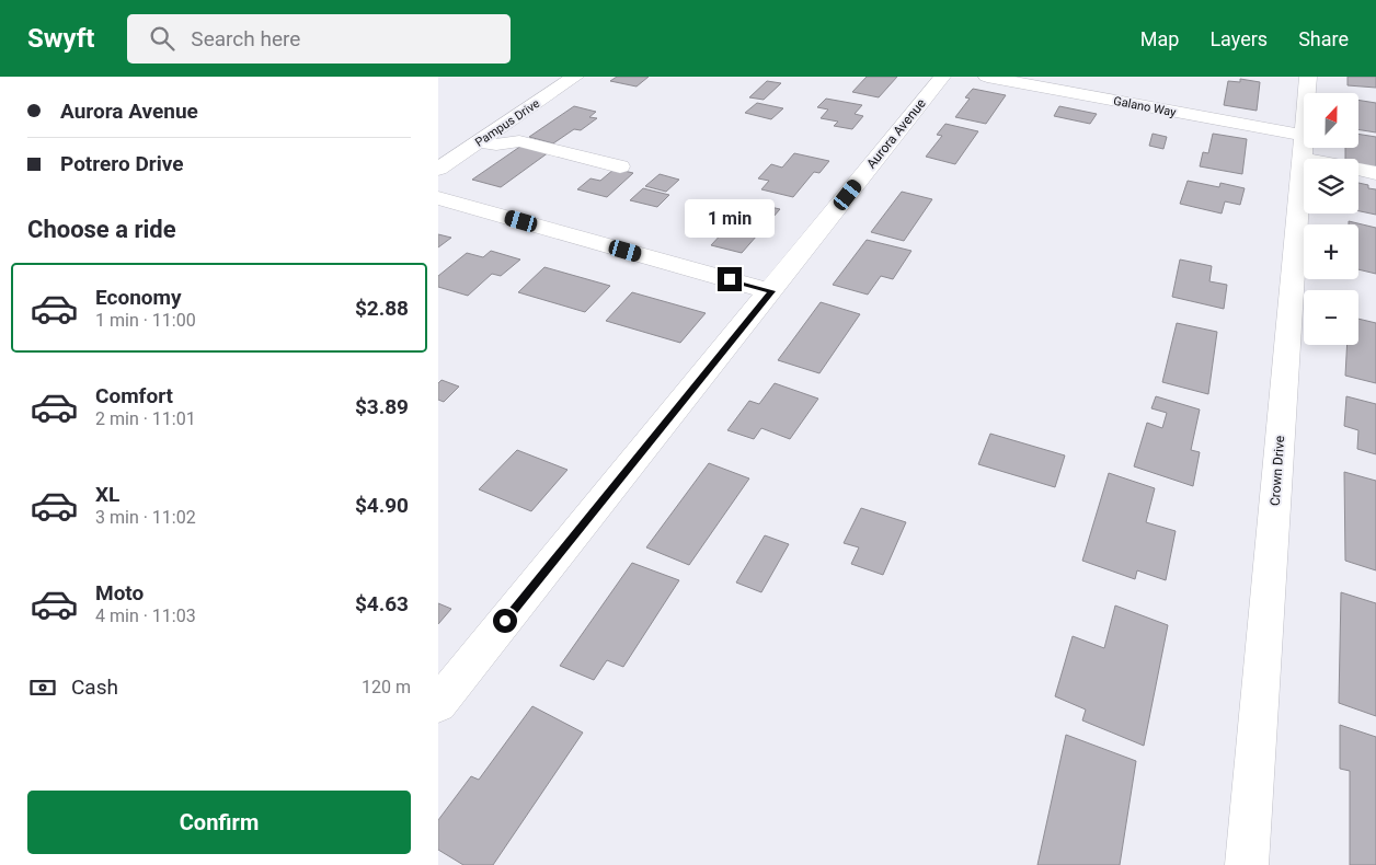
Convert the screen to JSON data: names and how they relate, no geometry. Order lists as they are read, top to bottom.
{
  "streets": {
    "street": [
      "Galano Way",
      "Pampus Drive",
      "Aurora Avenue",
      "Crown Drive"
    ]
  },
  "crossings": [
    ["Galano Way", "Crown Drive"]
  ],
  "north": "top",
  "page": {
    "header": "Swyft",
    "search": "Search here",
    "nav": ["Map", "Layers", "Share"],
    "banner": ["Aurora Avenue", "Potrero Drive"],
    "map_buttons": ["+", "−"],
    "heading": "Choose a ride",
    "bubble": "1 min",
    "list": [
      {
        "name": "Economy",
        "note": "1 min · 11:00",
        "value": "$2.88"
      },
      {
        "name": "Comfort",
        "note": "2 min · 11:01",
        "value": "$3.89"
      },
      {
        "name": "XL",
        "note": "3 min · 11:02",
        "value": "$4.90"
      },
      {
        "name": "Moto",
        "note": "4 min · 11:03",
        "value": "$4.63"
      }
    ],
    "pay": ["Cash", "120 m"],
    "buttons": "Confirm"
  }
}
